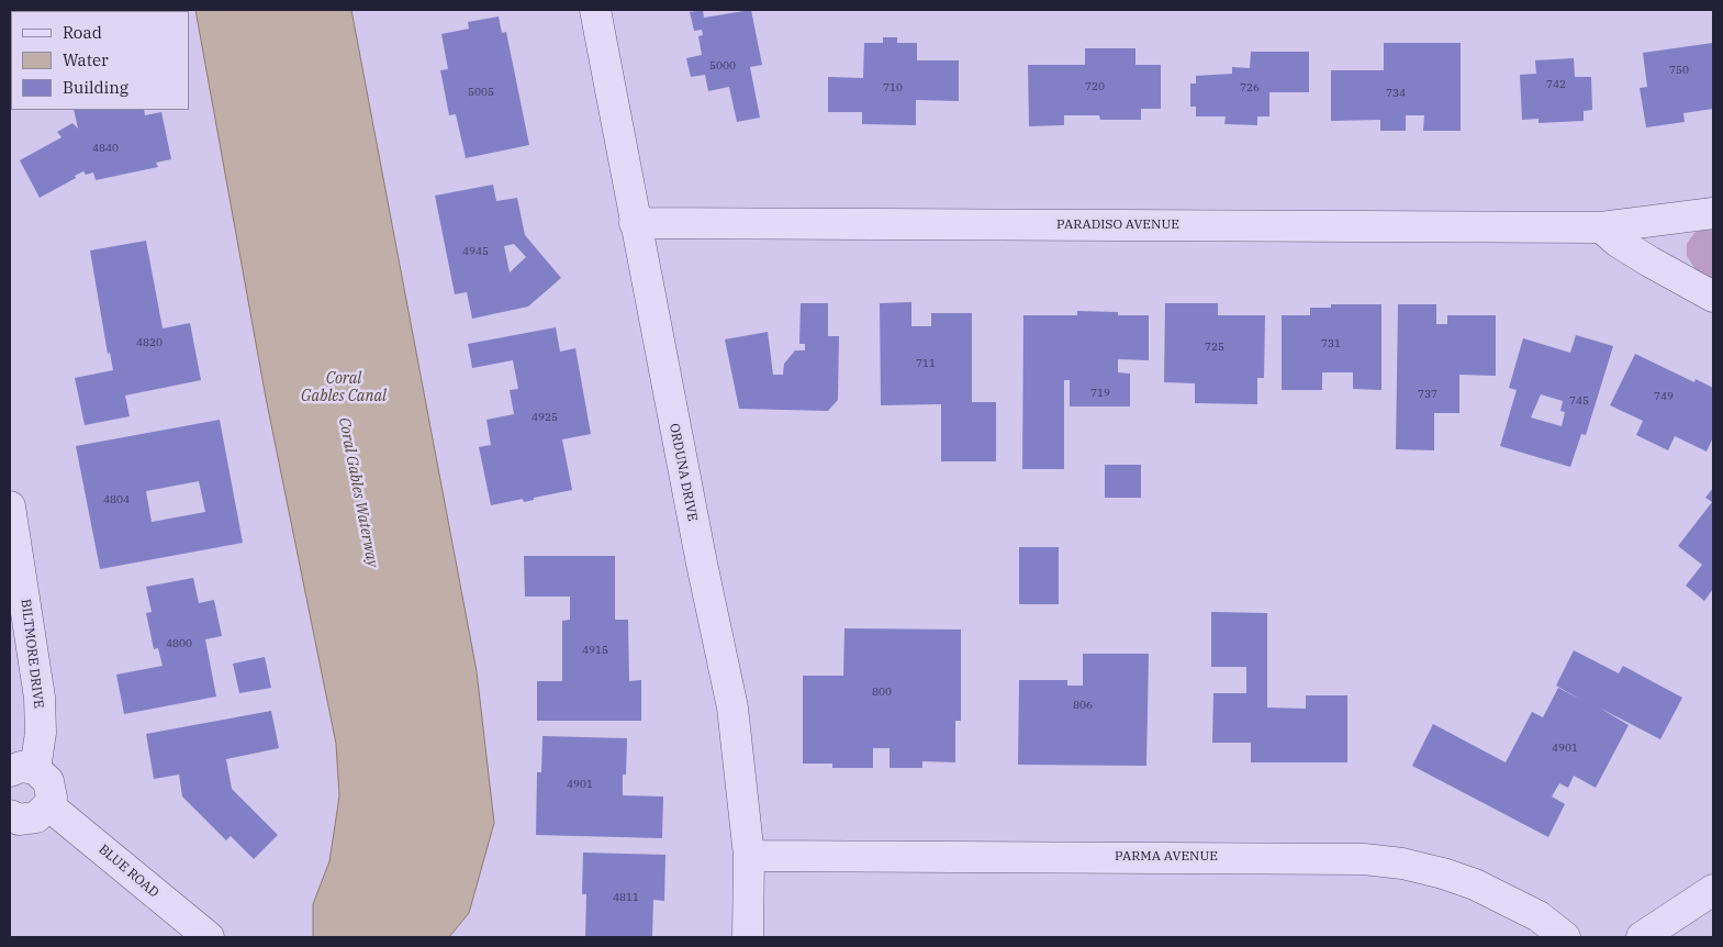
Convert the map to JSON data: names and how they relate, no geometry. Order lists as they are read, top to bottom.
{
  "streets": {
    "street": [
      "PARADISO AVENUE",
      "ORDUNA DRIVE",
      "BILTMORE DRIVE",
      "PARMA AVENUE",
      "BLUE ROAD"
    ]
  },
  "crossings": [
    ["PARADISO AVENUE", "ORDUNA DRIVE"],
    ["ORDUNA DRIVE", "PARMA AVENUE"]
  ],
  "water": ["Coral Gables Canal", "Coral Gables Waterway"],
  "house_numbers": [
    "5000",
    "750",
    "742",
    "720",
    "710",
    "726",
    "5005",
    "734",
    "4840",
    "4945",
    "4820",
    "731",
    "725",
    "711",
    "719",
    "737",
    "749",
    "745",
    "4925",
    "4804",
    "4800",
    "4915",
    "800",
    "806",
    "4901",
    "4901",
    "4811"
  ],
  "legend": ["Road", "Water", "Building"]
}
